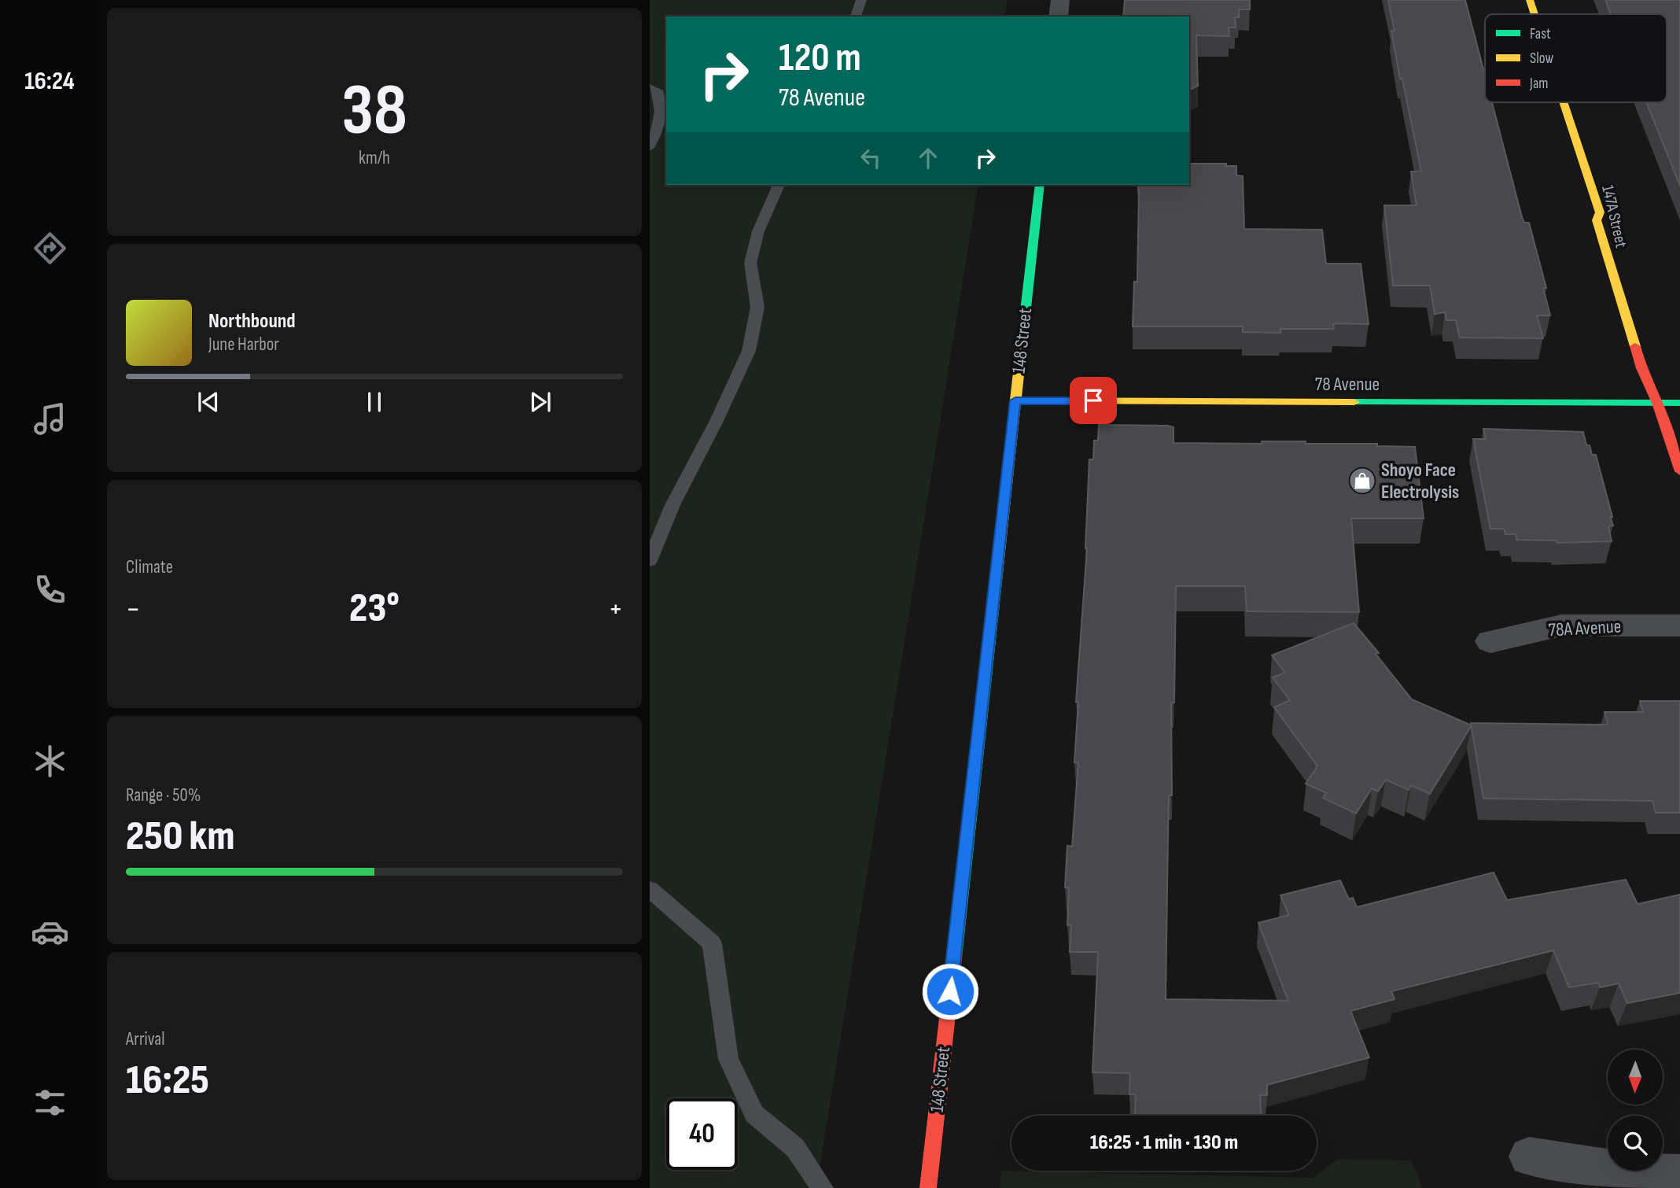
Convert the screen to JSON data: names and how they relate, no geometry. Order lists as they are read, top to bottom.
{
  "streets": {
    "street": [
      "147A Street",
      "148 Street",
      "78 Avenue",
      "78A Avenue"
    ]
  },
  "crossings": [
    ["147A Street", "78 Avenue"],
    ["148 Street", "78 Avenue"]
  ],
  "places": {
    "shop": ["Shoyo Face Electrolysis"]
  },
  "legend": ["Fast", "Slow", "Jam"],
  "north": "bottom",
  "page": {
    "tabs": "16:24",
    "tile": [
      ["38", "km/h"],
      "Climate",
      ["Range · 50%", "250 km"],
      ["Arrival", "16:25"]
    ],
    "turn": ["120 m", "78 Avenue"],
    "song": ["Northbound", "June Harbor"],
    "heat": ["−", "23°", "+"],
    "limit": "40",
    "trip": "16:25 · 1 min · 130 m"
  }
}
